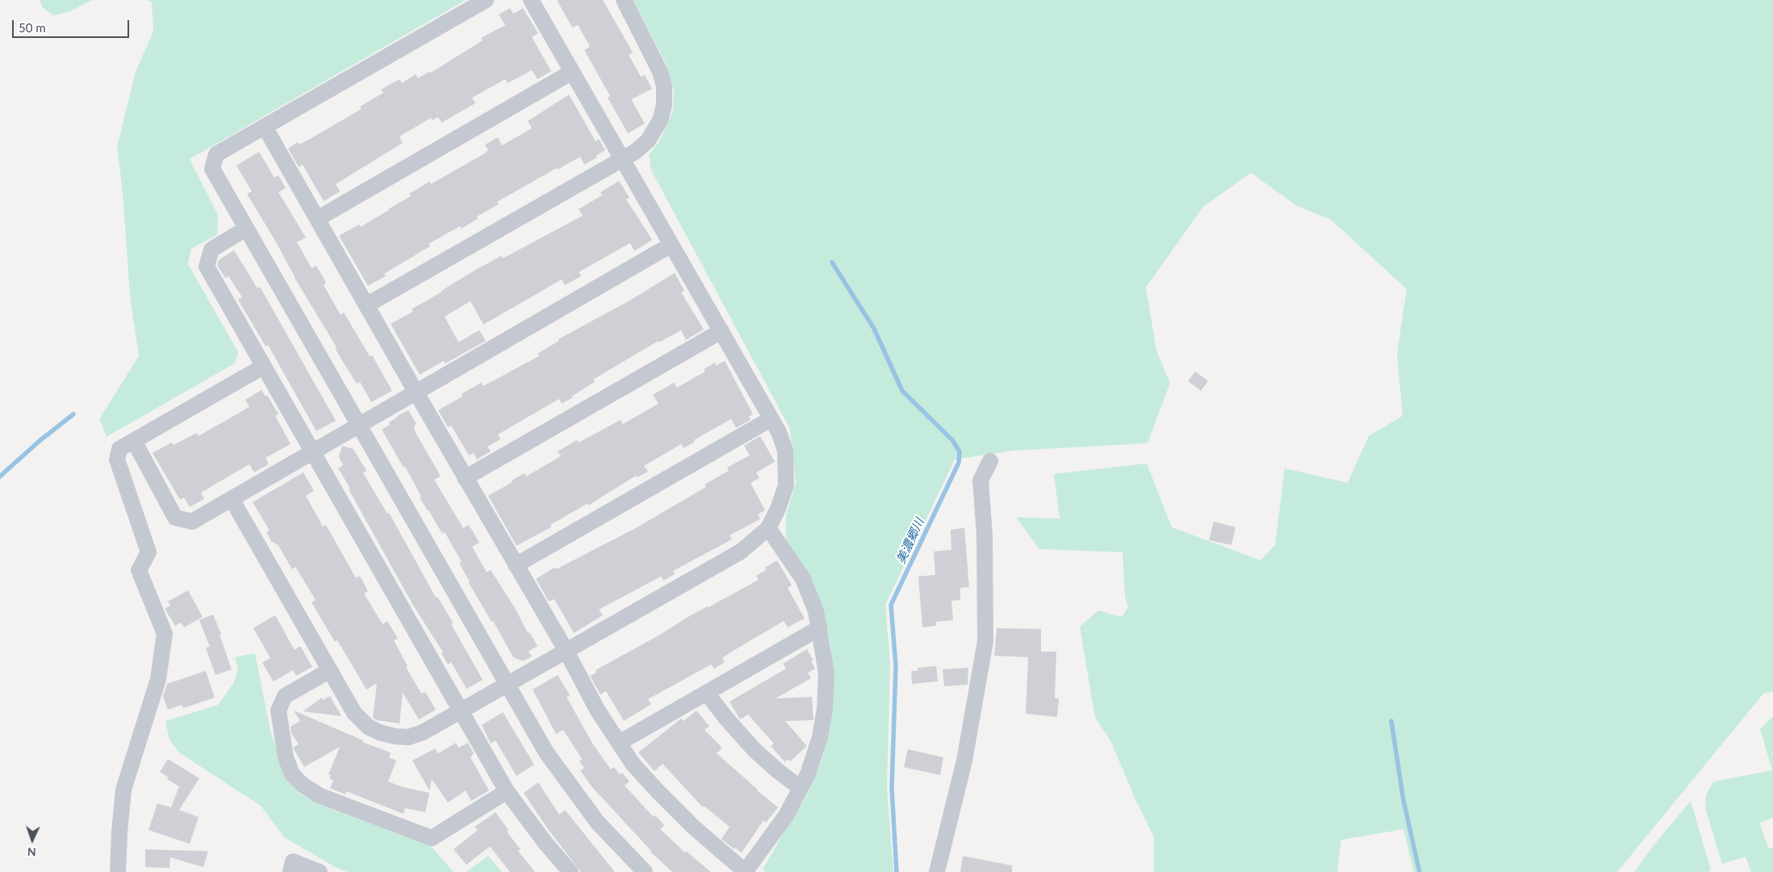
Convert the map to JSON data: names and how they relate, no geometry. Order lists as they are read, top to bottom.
{
  "water": ["美濃郷川"],
  "scale_bar": "50 m",
  "north": "bottom"
}
